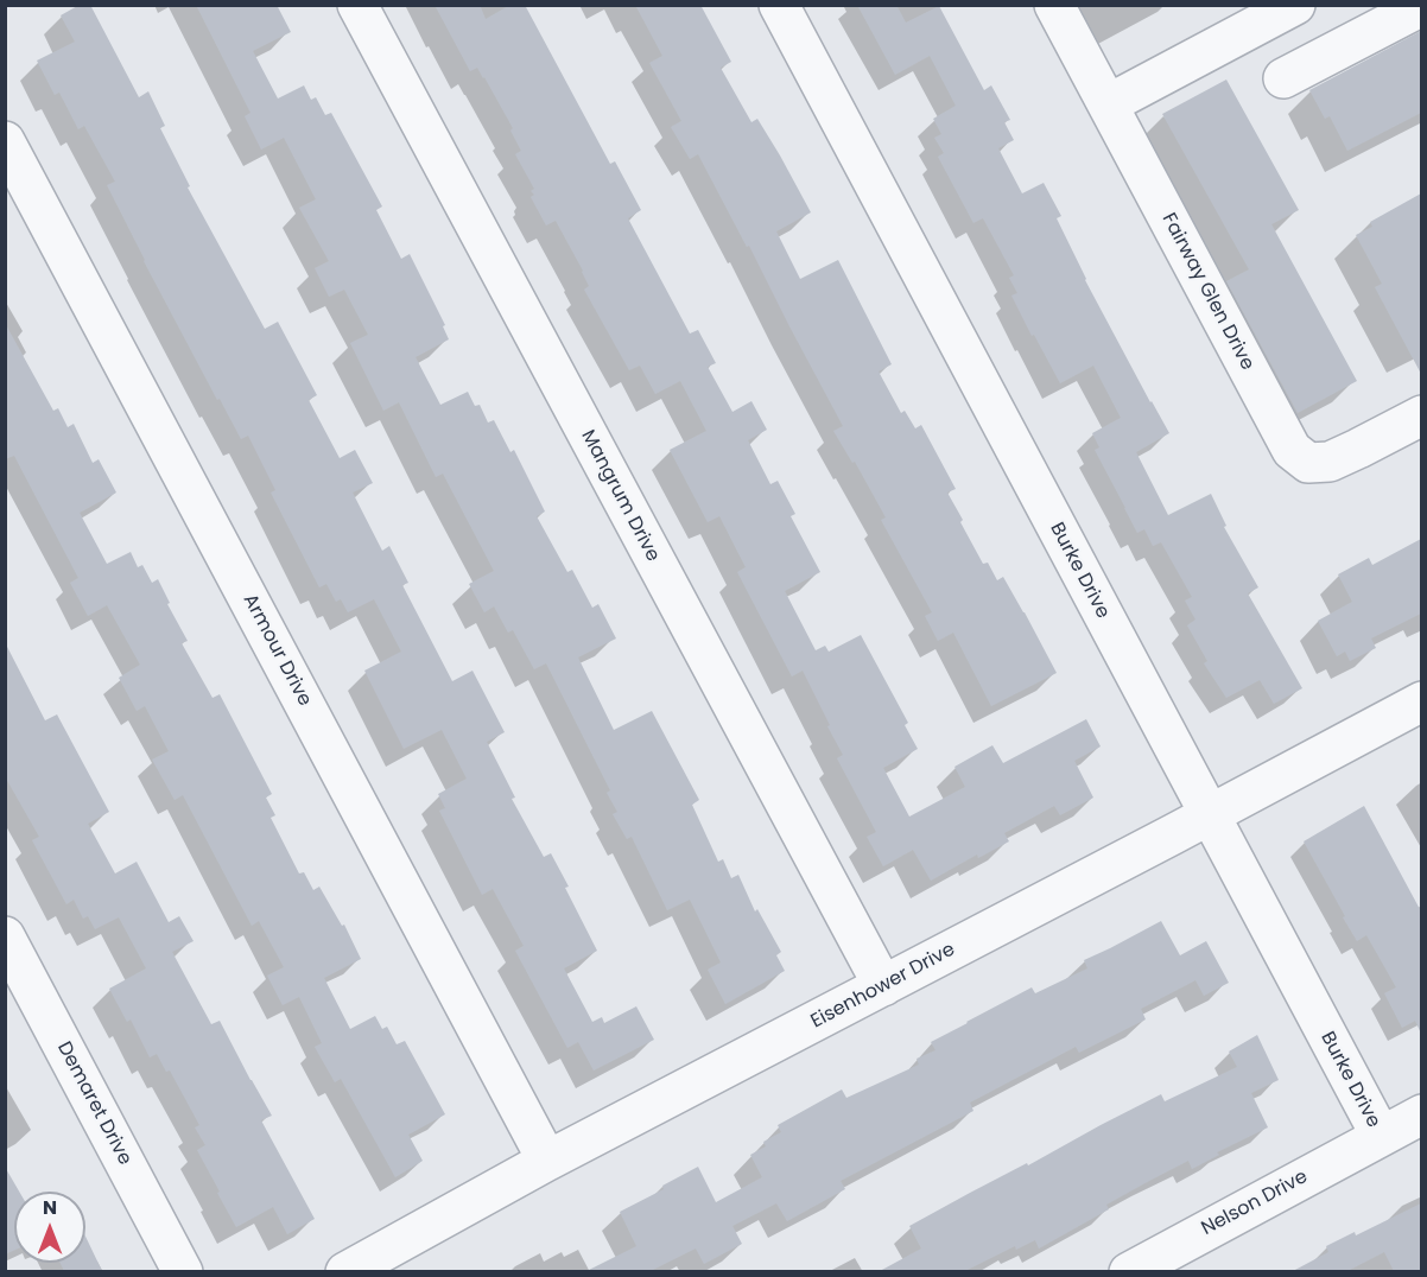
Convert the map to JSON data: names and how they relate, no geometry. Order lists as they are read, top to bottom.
{
  "streets": {
    "street": [
      "Fairway Glen Drive",
      "Mangrum Drive",
      "Burke Drive",
      "Armour Drive",
      "Eisenhower Drive",
      "Demaret Drive",
      "Nelson Drive"
    ]
  },
  "crossings": [
    ["Mangrum Drive", "Eisenhower Drive"],
    ["Burke Drive", "Eisenhower Drive"],
    ["Burke Drive", "Nelson Drive"],
    ["Armour Drive", "Eisenhower Drive"]
  ],
  "north": "top"
}
